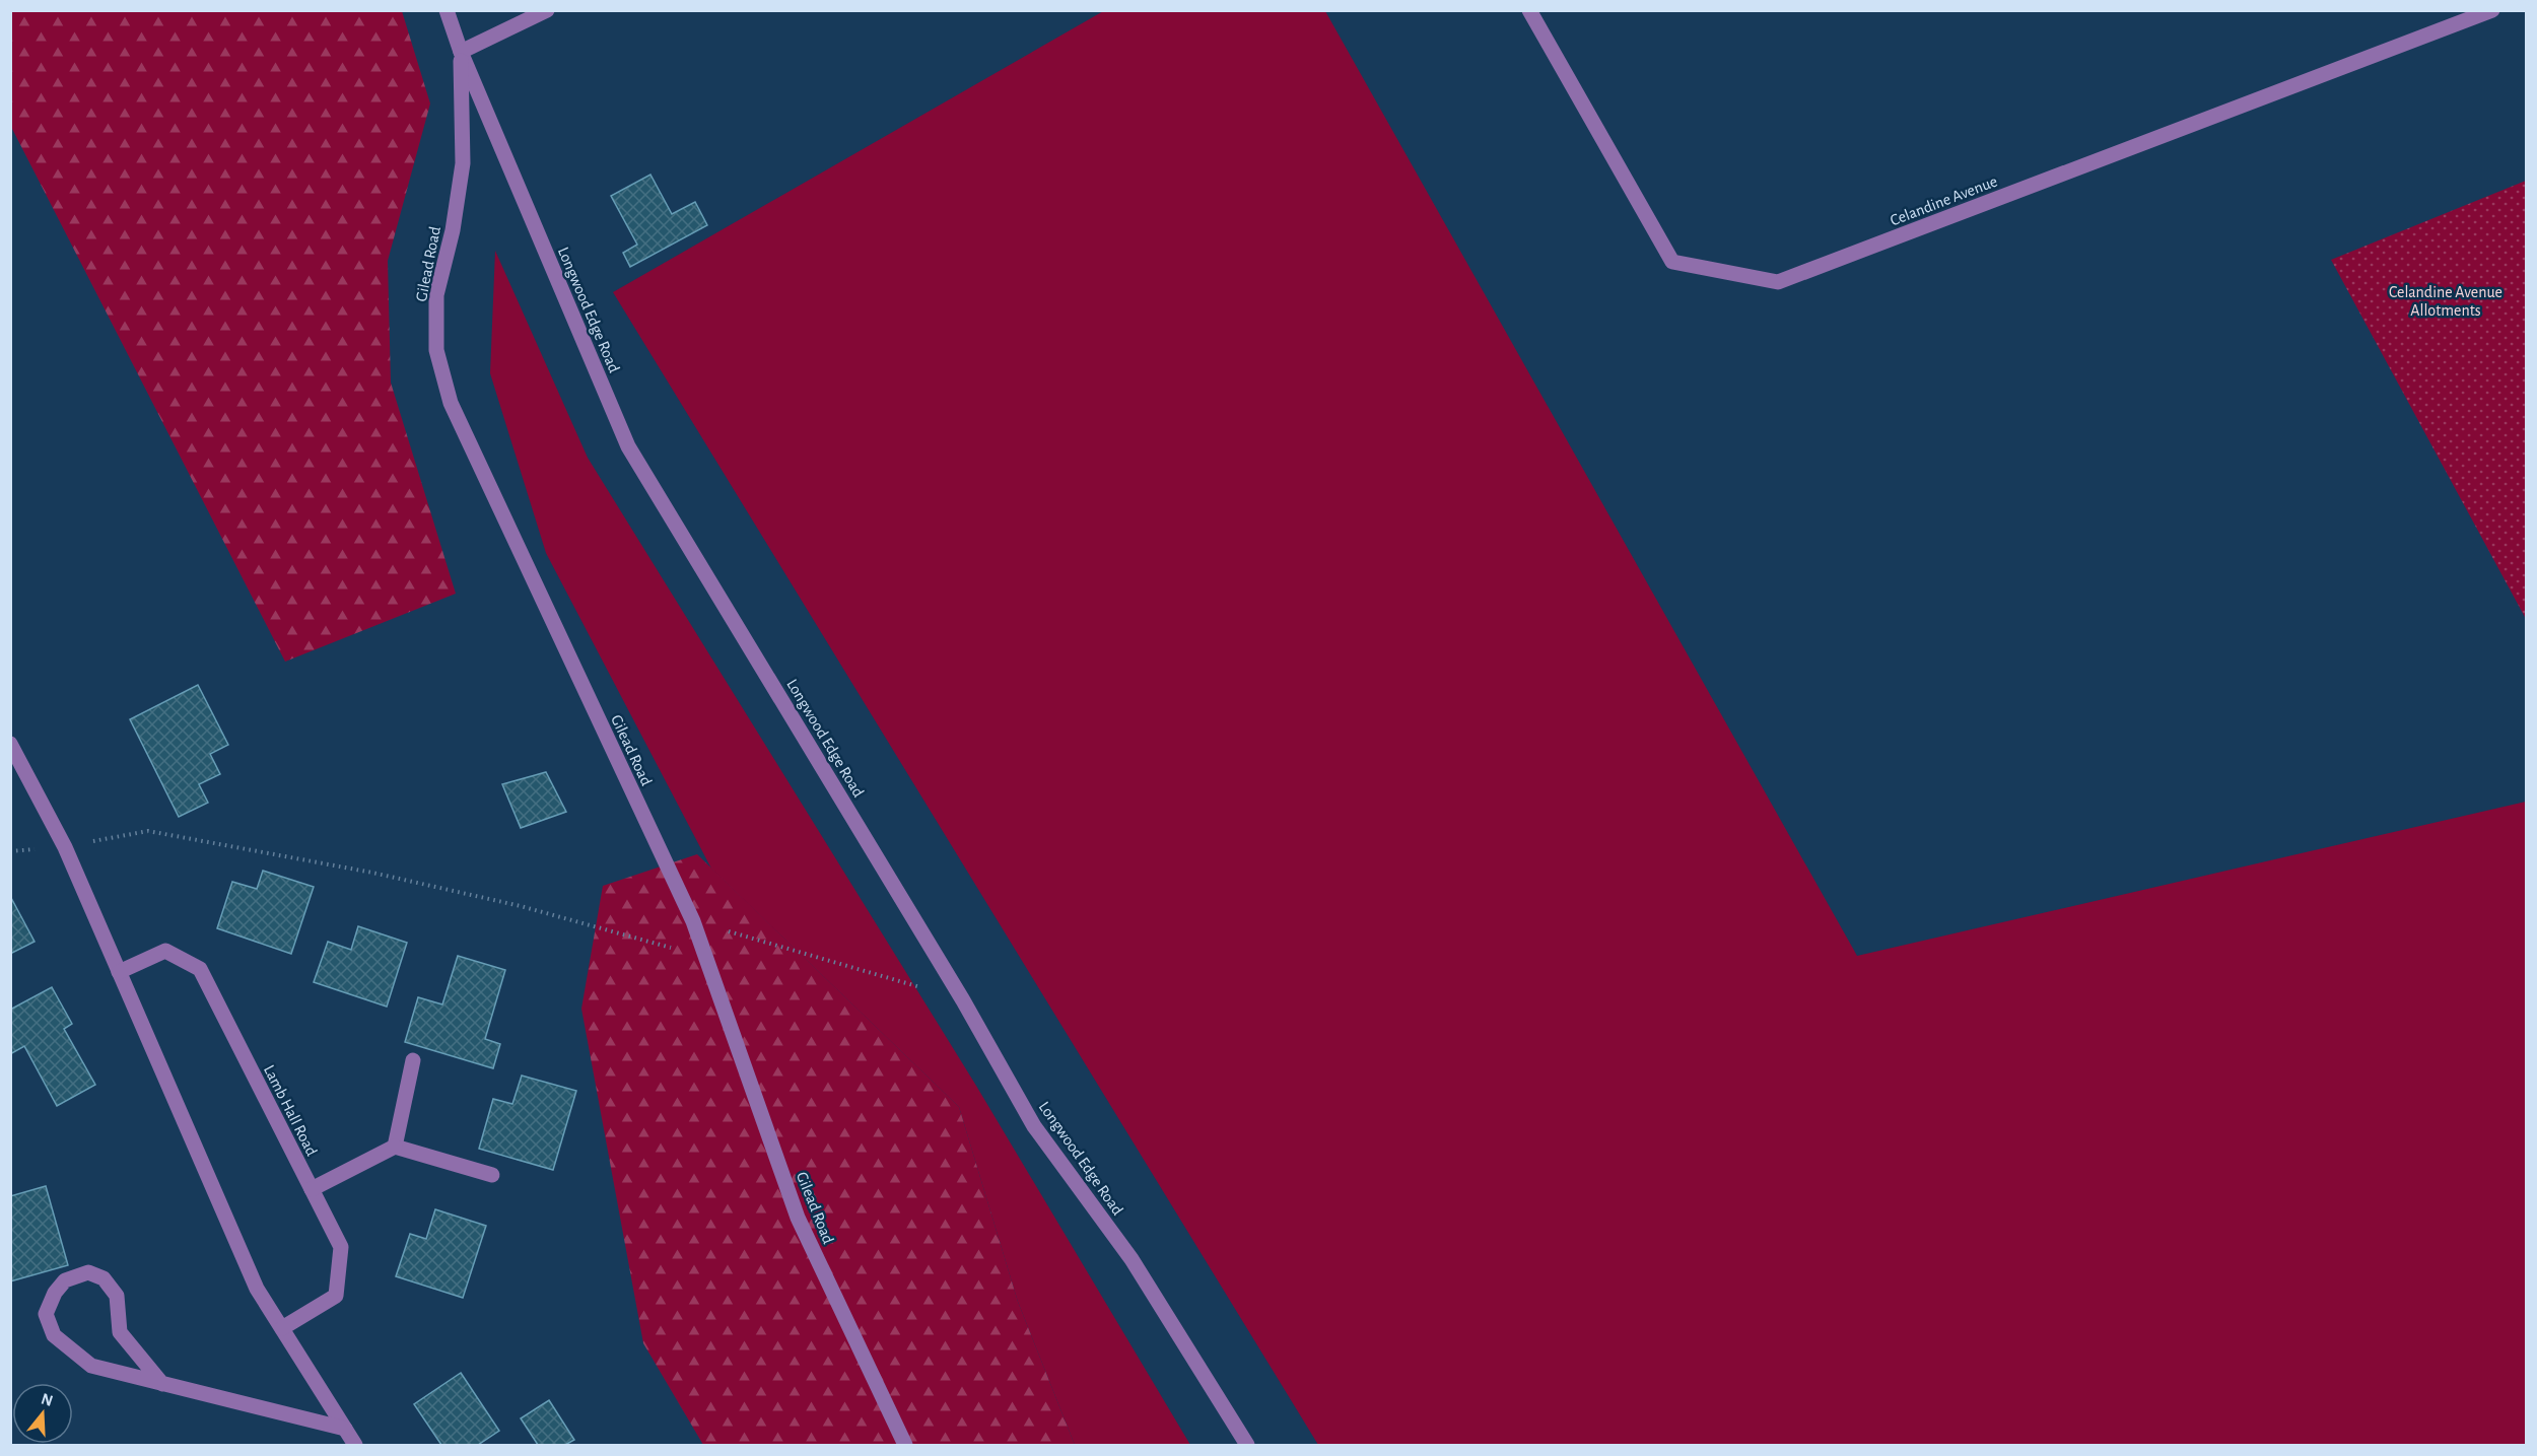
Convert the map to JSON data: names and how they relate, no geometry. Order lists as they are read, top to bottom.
{
  "streets": {
    "street": [
      "Celandine Avenue",
      "Gilead Road",
      "Longwood Edge Road",
      "Lamb Hall Road"
    ]
  },
  "crossings": [
    ["Gilead Road", "Longwood Edge Road"]
  ],
  "parks": ["Celandine Avenue Allotments"],
  "north": "top"
}
